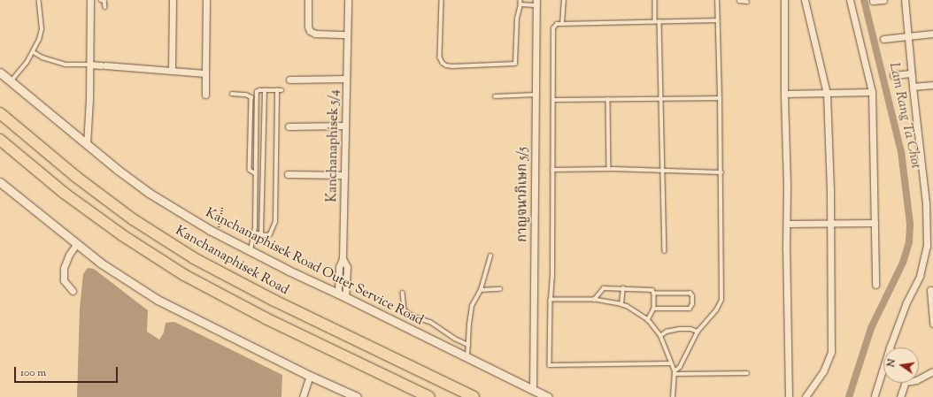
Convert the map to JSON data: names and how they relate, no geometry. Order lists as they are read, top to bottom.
{
  "streets": {
    "highway": ["Kanchanaphisek Road"],
    "main road": ["Kanchanaphisek Road Outer Service Road"],
    "street": ["Kanchanaphisek 5/4", "กาญจนาภิเษก 5/5"]
  },
  "crossings": [
    ["Kanchanaphisek 5/4", "Kanchanaphisek Road Outer Service Road"],
    ["กาญจนาภิเษก 5/5", "Kanchanaphisek Road Outer Service Road"]
  ],
  "water": ["Lam Rang Ta Chot"],
  "scale_bar": "100 m",
  "north": "left"
}
